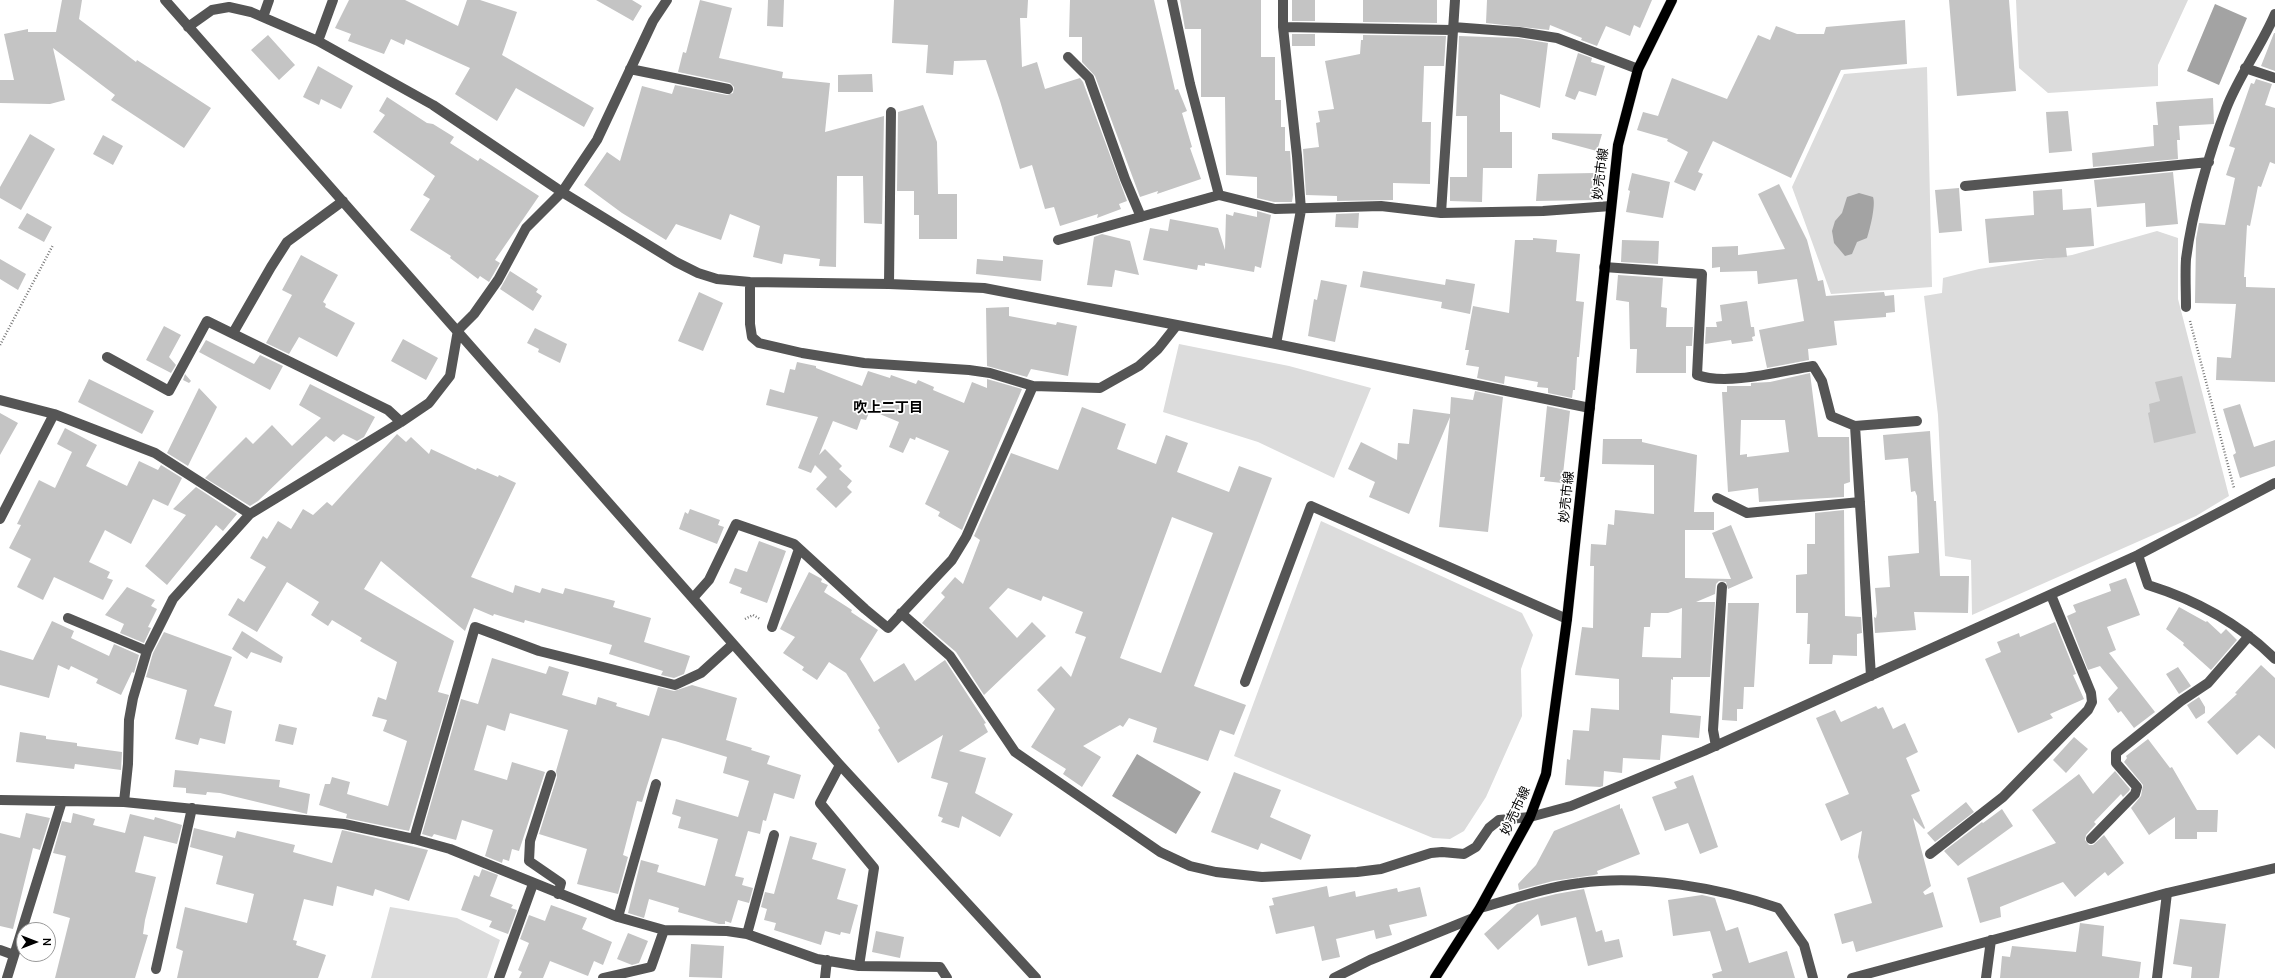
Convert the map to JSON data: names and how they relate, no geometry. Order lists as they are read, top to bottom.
{
  "streets": {
    "main road": ["妙売市線"]
  },
  "districts": ["吹上二丁目"],
  "north": "right"
}
